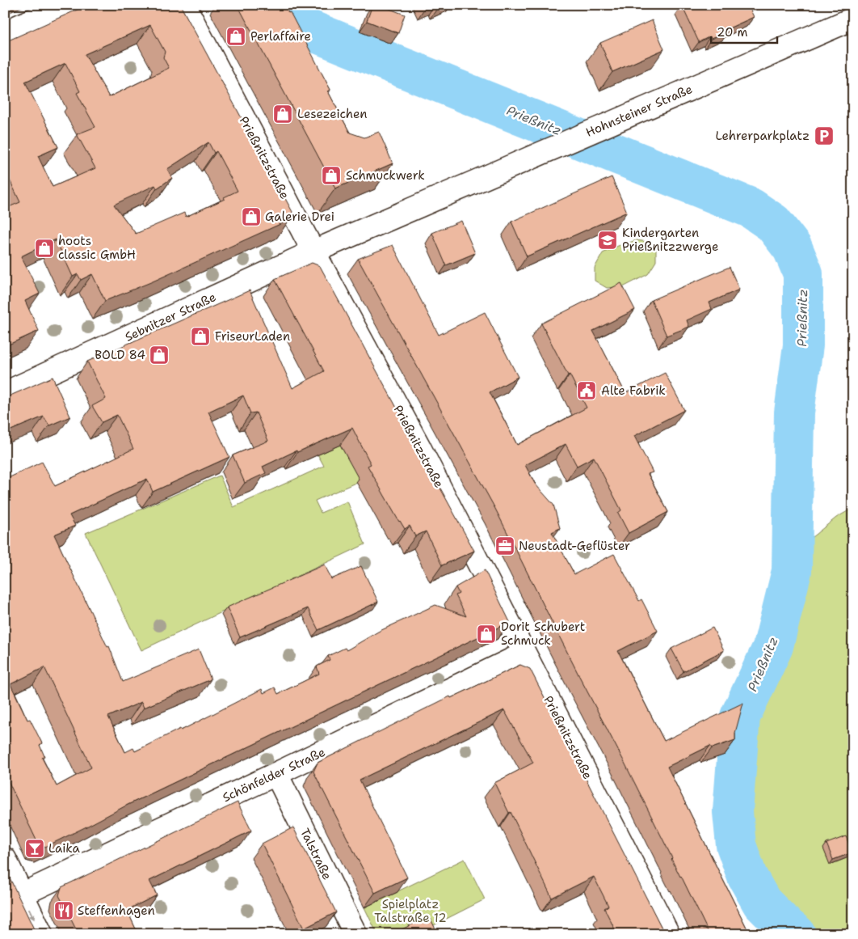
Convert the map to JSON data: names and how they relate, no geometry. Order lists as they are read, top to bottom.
{
  "streets": {
    "street": [
      "Hohnsteiner Straße",
      "Prießnitzstraße",
      "Sebnitzer Straße",
      "Schönfelder Straße",
      "Talstraße"
    ]
  },
  "crossings": [
    ["Hohnsteiner Straße", "Prießnitzstraße"],
    ["Hohnsteiner Straße", "Sebnitzer Straße"],
    ["Prießnitzstraße", "Sebnitzer Straße"],
    ["Prießnitzstraße", "Schönfelder Straße"],
    ["Schönfelder Straße", "Talstraße"]
  ],
  "water": ["Prießnitz"],
  "parks": ["Spielplatz Talstraße 12"],
  "places": {
    "shop": [
      "Perlaffaire",
      "Lesezeichen",
      "Schmuckwerk",
      "Galerie Drei",
      "hoots classic GmbH",
      "FriseurLaden",
      "BOLD 84",
      "Dorit Schubert Schmuck"
    ],
    "parking": ["Lehrerparkplatz"],
    "school or university": ["Kindergarten Prießnitzzwerge"],
    "public building": ["Alte Fabrik"],
    "office": ["Neustadt-Geflüster"],
    "bar": ["Laika"],
    "restaurant": ["Steffenhagen"]
  },
  "scale_bar": "20 m"
}
